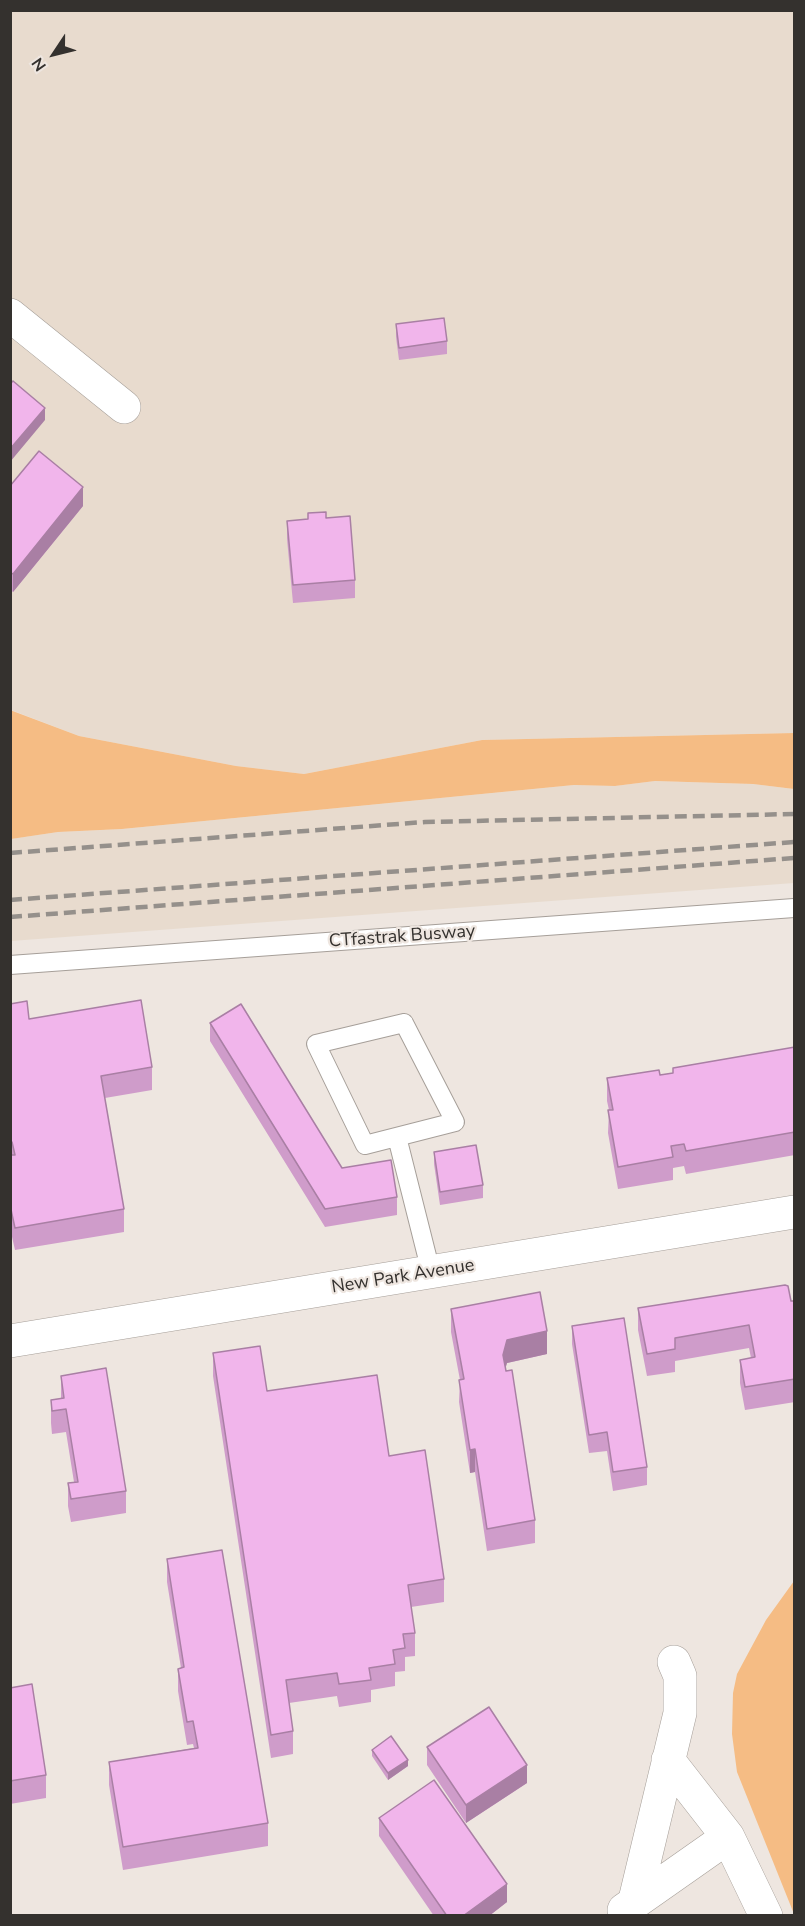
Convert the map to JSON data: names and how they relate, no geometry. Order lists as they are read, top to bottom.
{
  "streets": {
    "main road": ["New Park Avenue"],
    "lane": ["CTfastrak Busway"]
  },
  "north": "bottom left"
}
